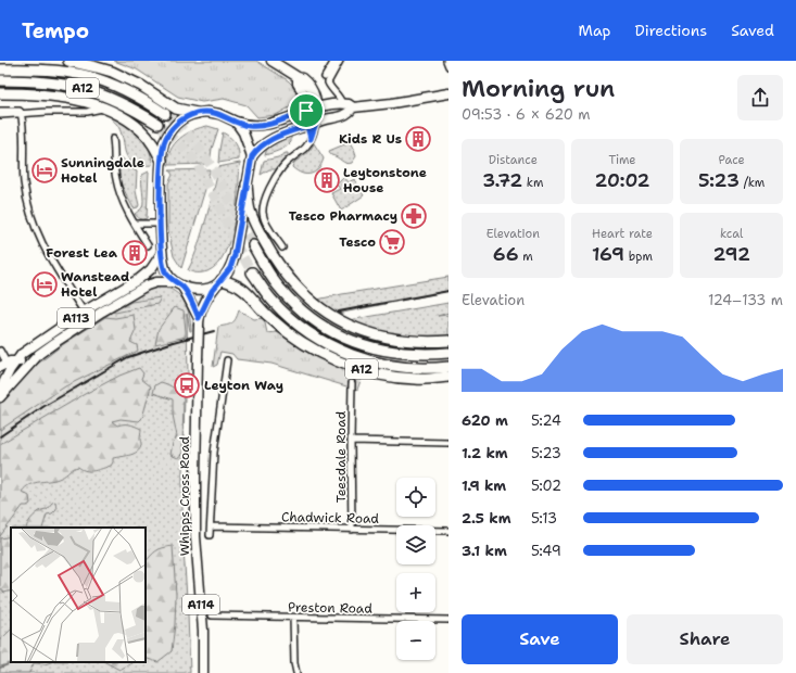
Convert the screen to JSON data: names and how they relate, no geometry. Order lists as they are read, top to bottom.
{
  "streets": {
    "highway": ["A12"],
    "main road": ["A113", "Whipps Cross Road", "A114"],
    "street": ["Teesdale Road", "Chadwick Road", "Preston Road"]
  },
  "crossings": [
    ["A12", "Whipps Cross Road"],
    ["A12", "A114"],
    ["A113", "Whipps Cross Road"],
    ["A113", "A114"],
    ["Teesdale Road", "Chadwick Road"],
    ["Whipps Cross Road", "Chadwick Road"],
    ["Whipps Cross Road", "A114"]
  ],
  "places": {
    "building": ["Kids R Us", "Leytonstone House", "Forest Lea"],
    "hotel": ["Sunningdale Hotel", "Wanstead Hotel"],
    "pharmacy": ["Tesco Pharmacy"],
    "supermarket": ["Tesco"],
    "bus stop": ["Leyton Way"]
  },
  "page": {
    "header": "Tempo",
    "nav": ["Map", "Directions", "Saved"],
    "heading": ["Morning run", "09:53 · 6 × 620 m"],
    "stats": [
      ["Distance", "3.72 km"],
      ["Time", "20:02"],
      ["Pace", "5:23 /km"],
      ["Elevation", "66 m"],
      ["Heart rate", "169 bpm"],
      ["kcal", "292"]
    ],
    "chart": ["Elevation", "124–133 m"],
    "list": [
      {
        "name": "620 m",
        "note": "5:24"
      },
      {
        "name": "1.2 km",
        "note": "5:23"
      },
      {
        "name": "1.9 km",
        "note": "5:02"
      },
      {
        "name": "2.5 km",
        "note": "5:13"
      },
      {
        "name": "3.1 km",
        "note": "5:49"
      }
    ],
    "map_buttons": ["+", "−"],
    "buttons": ["Save", "Share"]
  }
}
